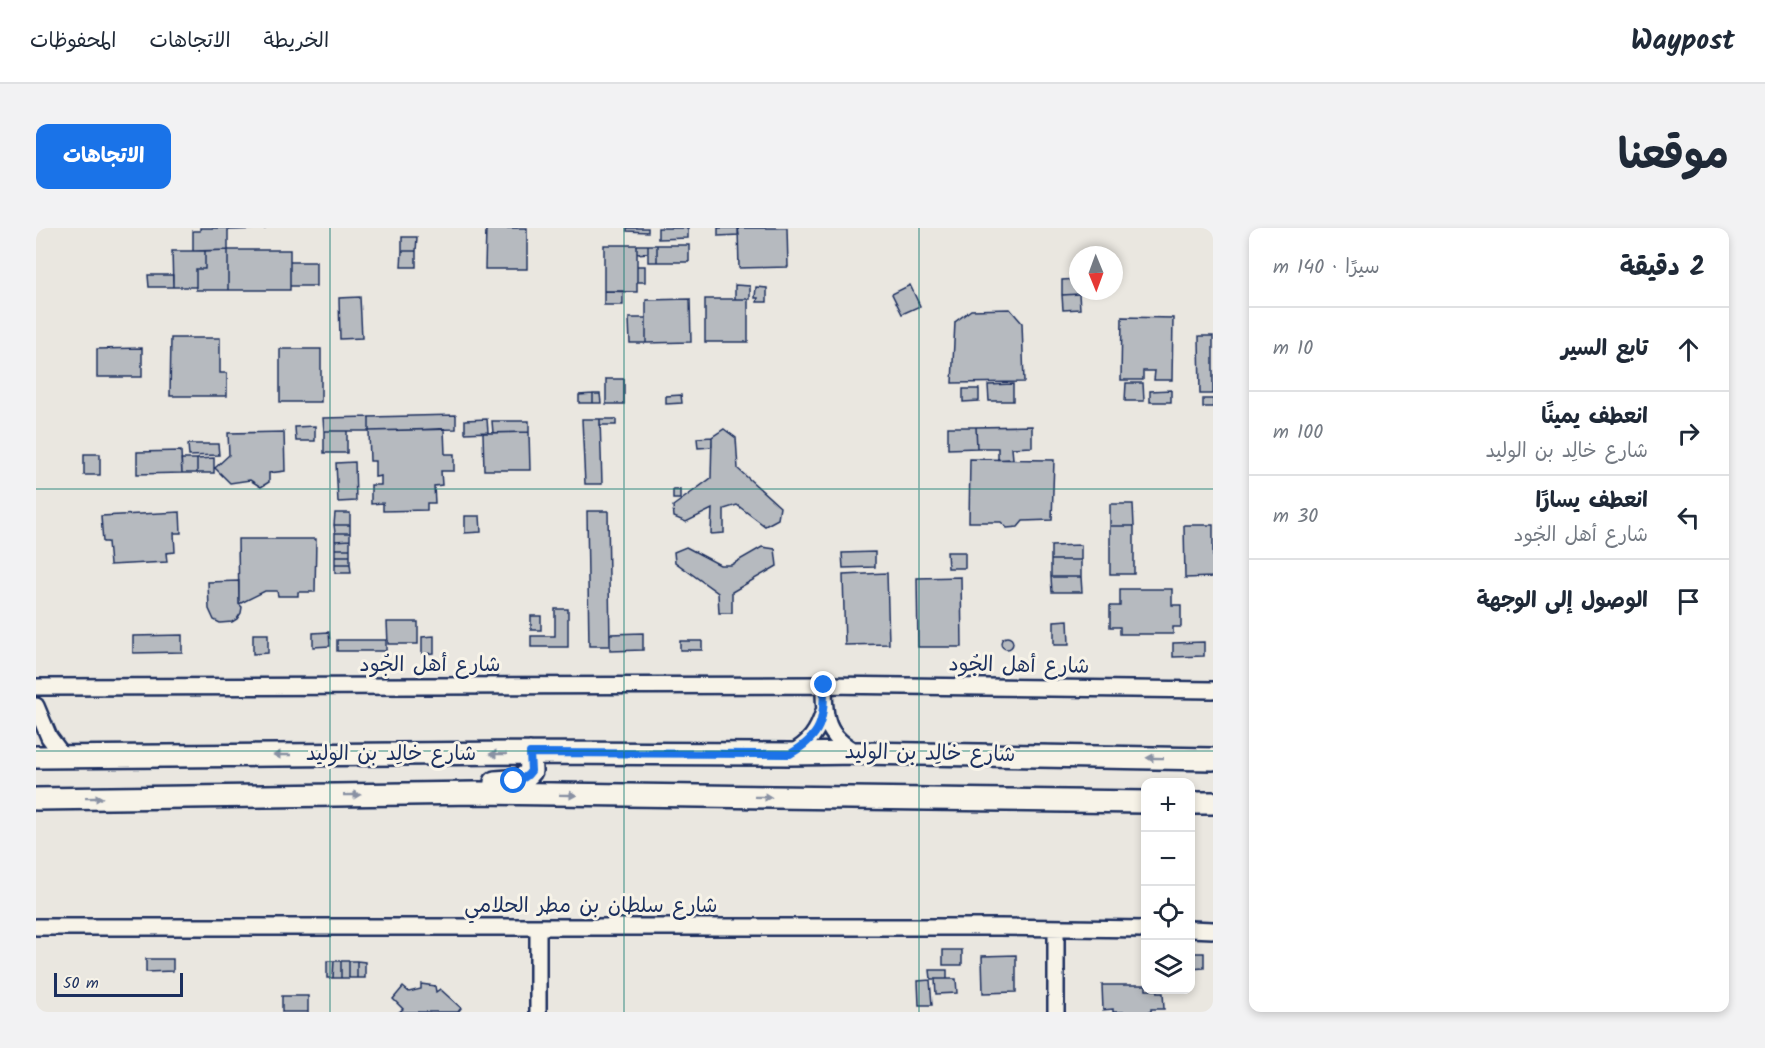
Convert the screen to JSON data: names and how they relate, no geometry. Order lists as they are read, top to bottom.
{
  "streets": {
    "street": ["شارع أهل الجُود", "شارع خالِد بن الوليد", "شارع سلطان بن مطر الحلامي"]
  },
  "scale_bar": "50 m",
  "north": "bottom",
  "page": {
    "header": "Waypost",
    "nav": ["الخريطة", "الاتجاهات", "المحفوظات"],
    "title": "موقعنا",
    "buttons": "الاتجاهات",
    "heading": ["2 دقيقة", "سيرًا · 140 m"],
    "list": [
      ["تابع السير", "10 m"],
      ["انعطف يمينًا", "شارع خالِد بن الوليد", "100 m"],
      ["انعطف يسارًا", "شارع أهل الجُود", "30 m"],
      "الوصول إلى الوجهة"
    ],
    "map_buttons": ["+", "−"],
    "scale": "50 m"
  }
}
